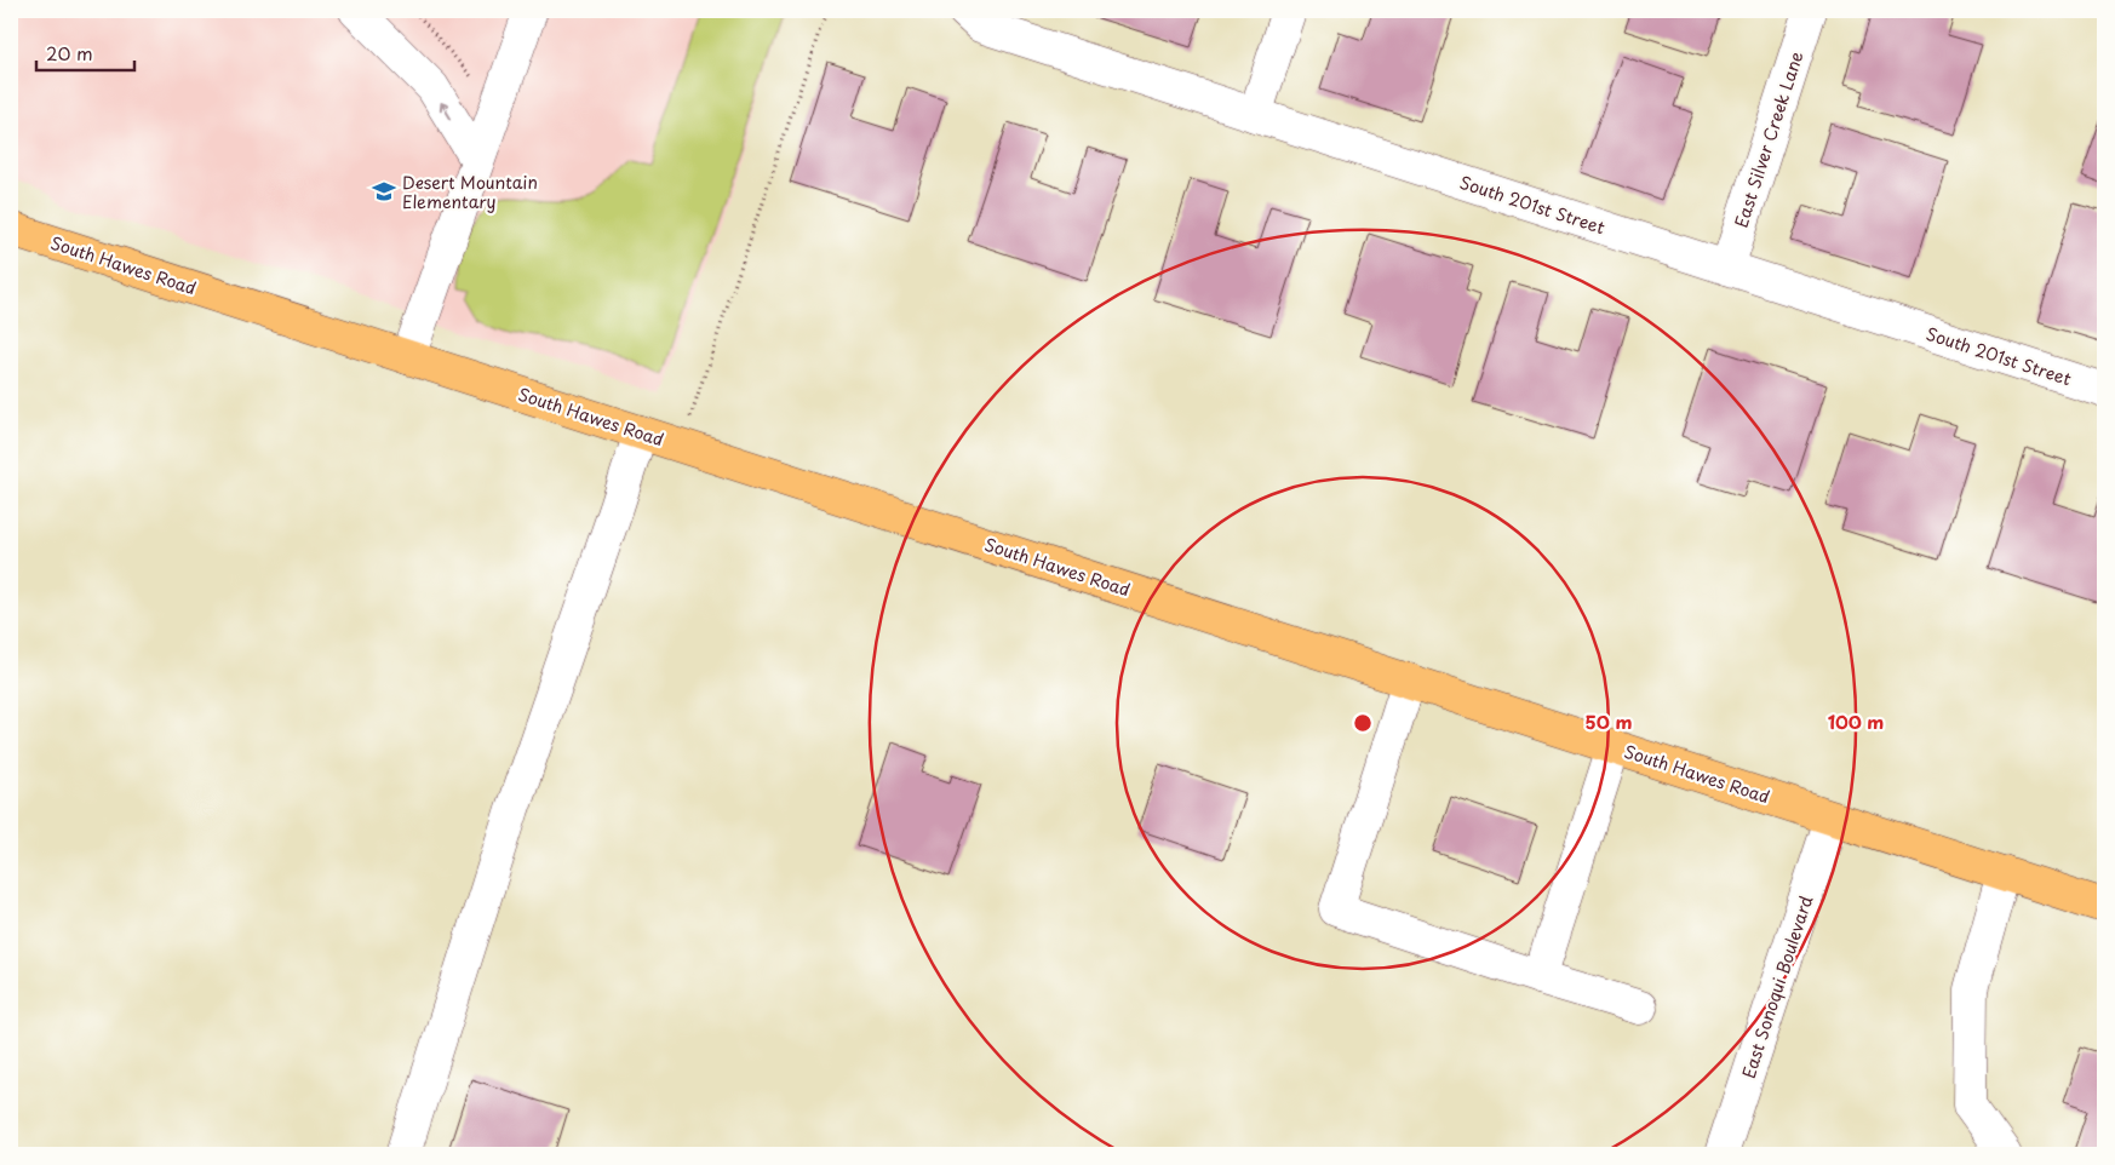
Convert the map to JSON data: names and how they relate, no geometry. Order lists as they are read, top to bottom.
{
  "streets": {
    "main road": ["South Hawes Road"],
    "street": ["East Silver Creek Lane", "South 201st Street", "East Sonoqui Boulevard"]
  },
  "crossings": [
    ["East Silver Creek Lane", "South 201st Street"],
    ["South Hawes Road", "East Sonoqui Boulevard"]
  ],
  "places": {
    "school or university": ["Desert Mountain Elementary"]
  },
  "scale_bar": "20 m",
  "rings": ["50 m", "100 m"]
}
